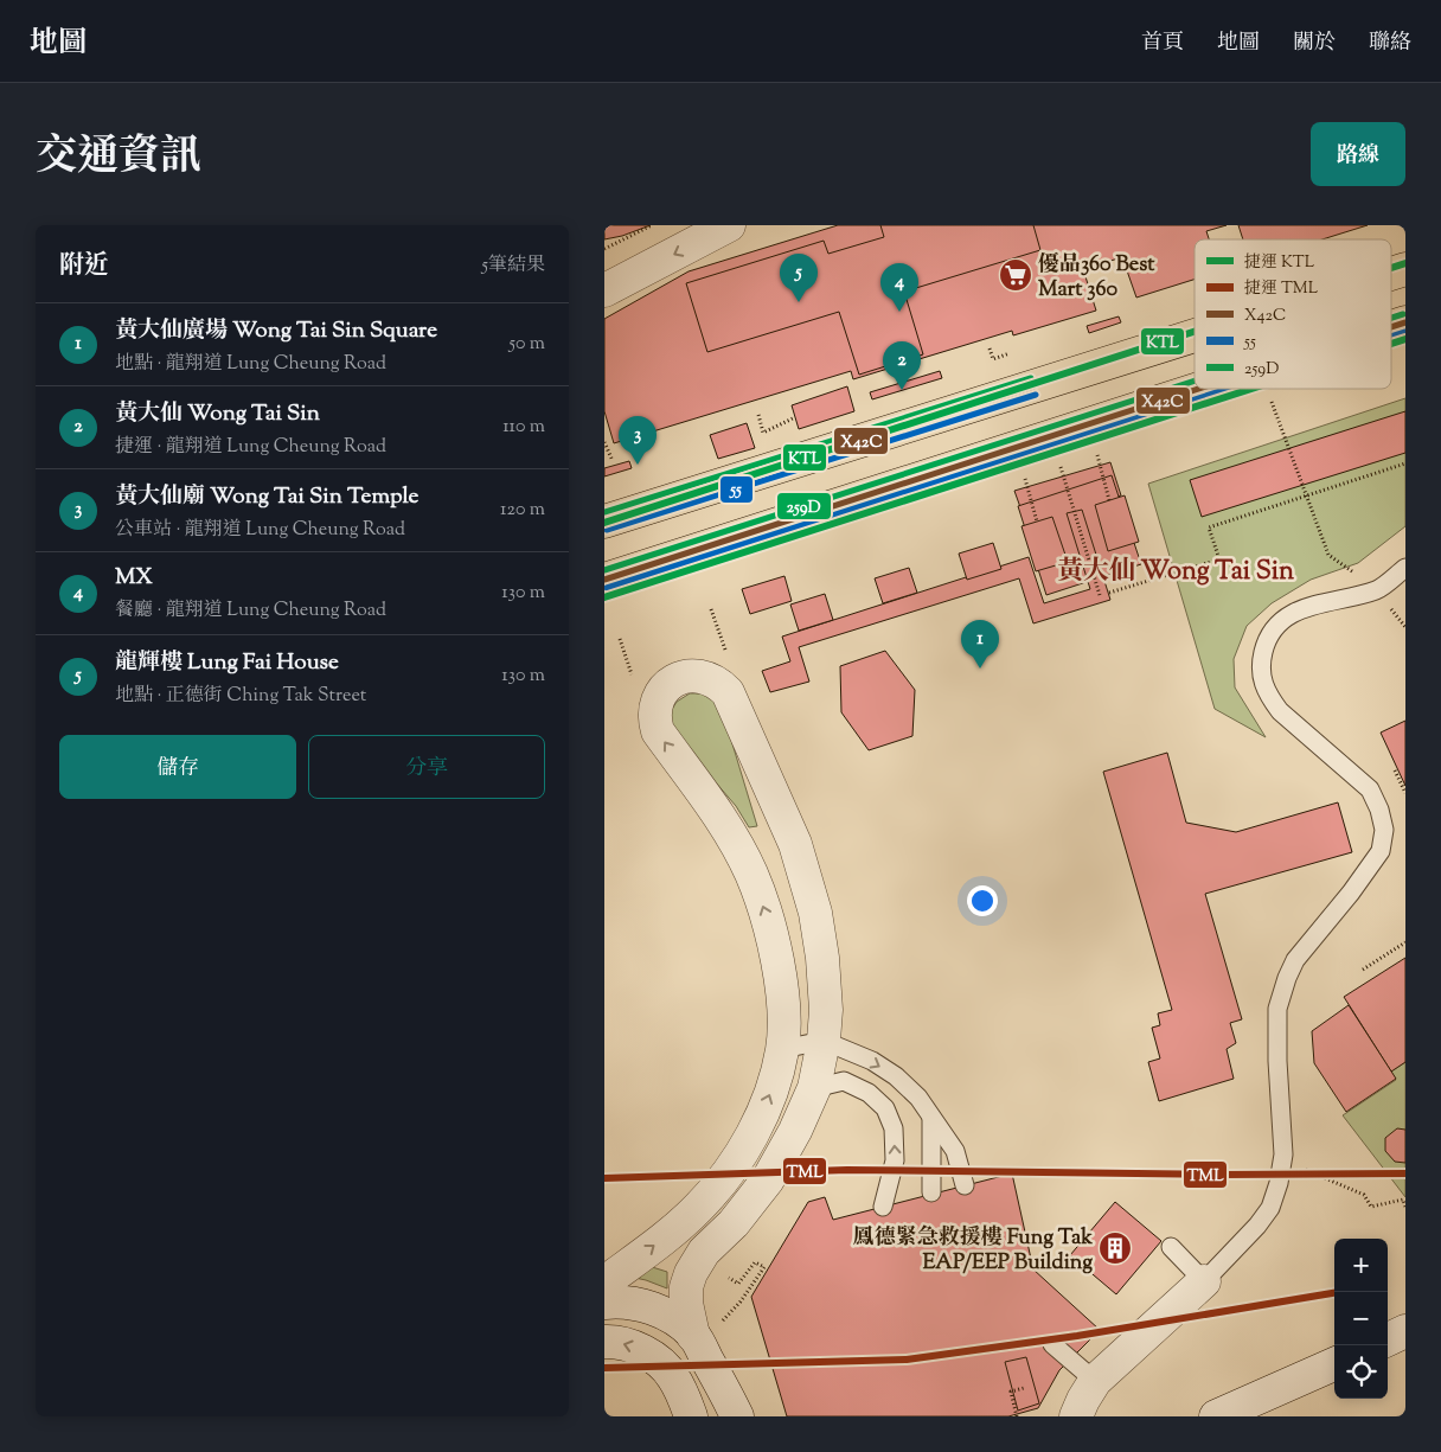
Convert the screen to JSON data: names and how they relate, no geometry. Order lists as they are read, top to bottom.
{
  "districts": ["黃大仙 Wong Tai Sin"],
  "places": {
    "supermarket": ["優品360 Best Mart 360"],
    "building": ["鳳德緊急救援樓 Fung Tak EAP/EEP Building"]
  },
  "lines": [
    "metro line KTL",
    "transit line 259D",
    "transit line X42C",
    "transit line 55",
    "metro line TML"
  ],
  "legend": [
    "捷運 KTL",
    "捷運 TML",
    "X42C",
    "55",
    "259D"
  ],
  "page": {
    "header": "地圖",
    "nav": [
      "首頁",
      "地圖",
      "關於",
      "聯絡"
    ],
    "title": "交通資訊",
    "buttons": [
      "路線",
      ["儲存", "分享"]
    ],
    "heading": ["附近", "5筆結果"],
    "pins": [
      "5",
      "4",
      "2",
      "3",
      "1"
    ],
    "list": [
      {
        "mark": "1",
        "name": "黃大仙廣場 Wong Tai Sin Square",
        "note": "地點 · 龍翔道 Lung Cheung Road",
        "value": "50 m"
      },
      {
        "mark": "2",
        "name": "黃大仙 Wong Tai Sin",
        "note": "捷運 · 龍翔道 Lung Cheung Road",
        "value": "110 m"
      },
      {
        "mark": "3",
        "name": "黃大仙廟 Wong Tai Sin Temple",
        "note": "公車站 · 龍翔道 Lung Cheung Road",
        "value": "120 m"
      },
      {
        "mark": "4",
        "name": "MX",
        "note": "餐廳 · 龍翔道 Lung Cheung Road",
        "value": "130 m"
      },
      {
        "mark": "5",
        "name": "龍輝樓 Lung Fai House",
        "note": "地點 · 正德街 Ching Tak Street",
        "value": "130 m"
      }
    ],
    "map_buttons": ["+", "−"]
  }
}
